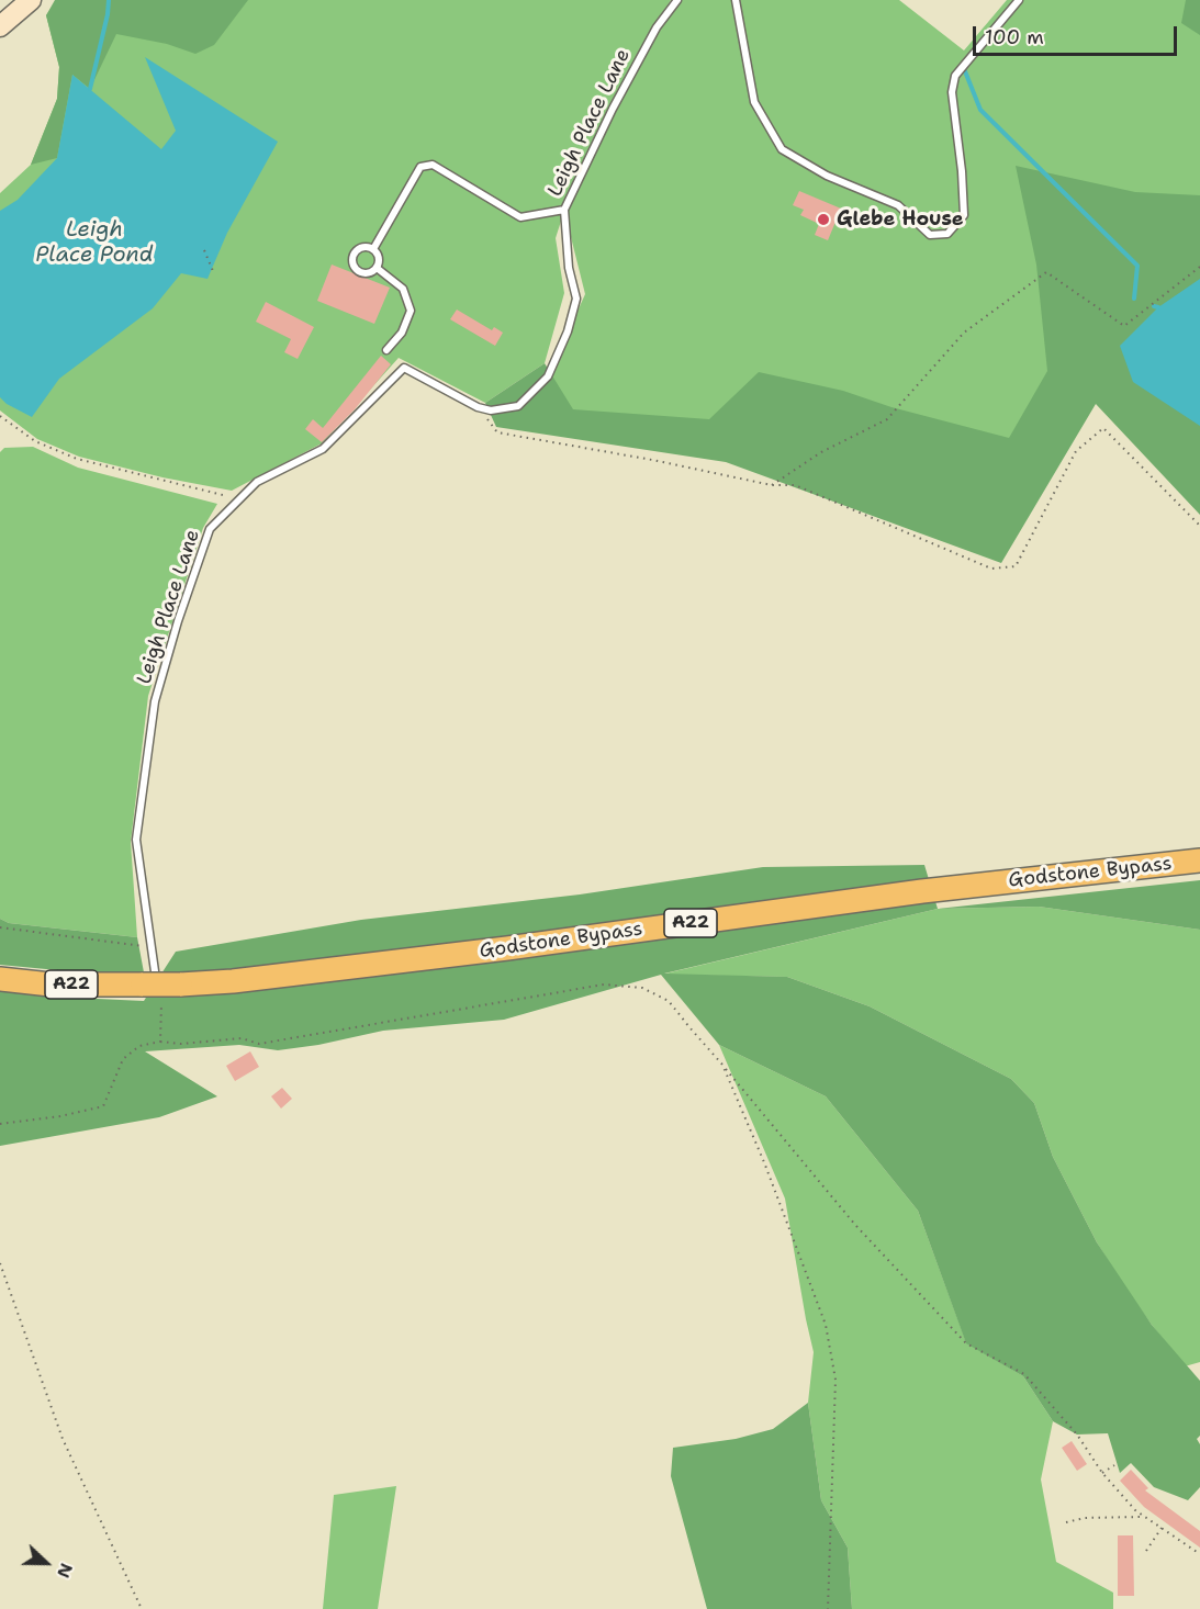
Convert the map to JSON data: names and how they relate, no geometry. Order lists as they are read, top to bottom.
{
  "streets": {
    "highway": ["Godstone Bypass", "A22"],
    "lane": ["Leigh Place Lane"]
  },
  "crossings": [
    ["Leigh Place Lane", "Godstone Bypass"]
  ],
  "water": ["Leigh Place Pond"],
  "places": ["Glebe House"],
  "scale_bar": "100 m",
  "north": "right"
}
